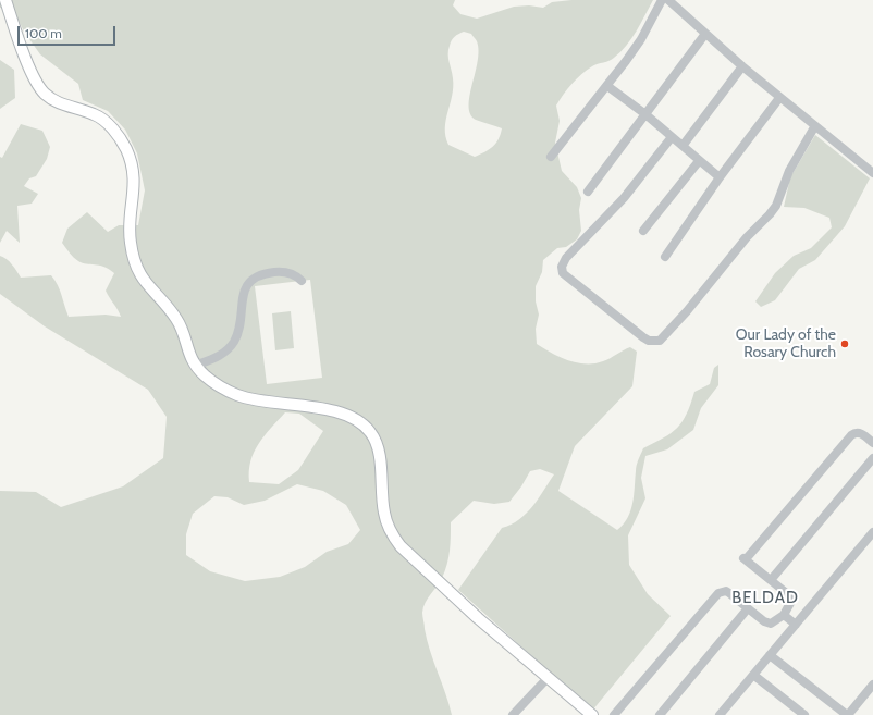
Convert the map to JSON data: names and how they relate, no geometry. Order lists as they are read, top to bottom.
{
  "districts": ["BELDAD"],
  "places": ["Our Lady of the Rosary Church"],
  "scale_bar": "100 m"
}
